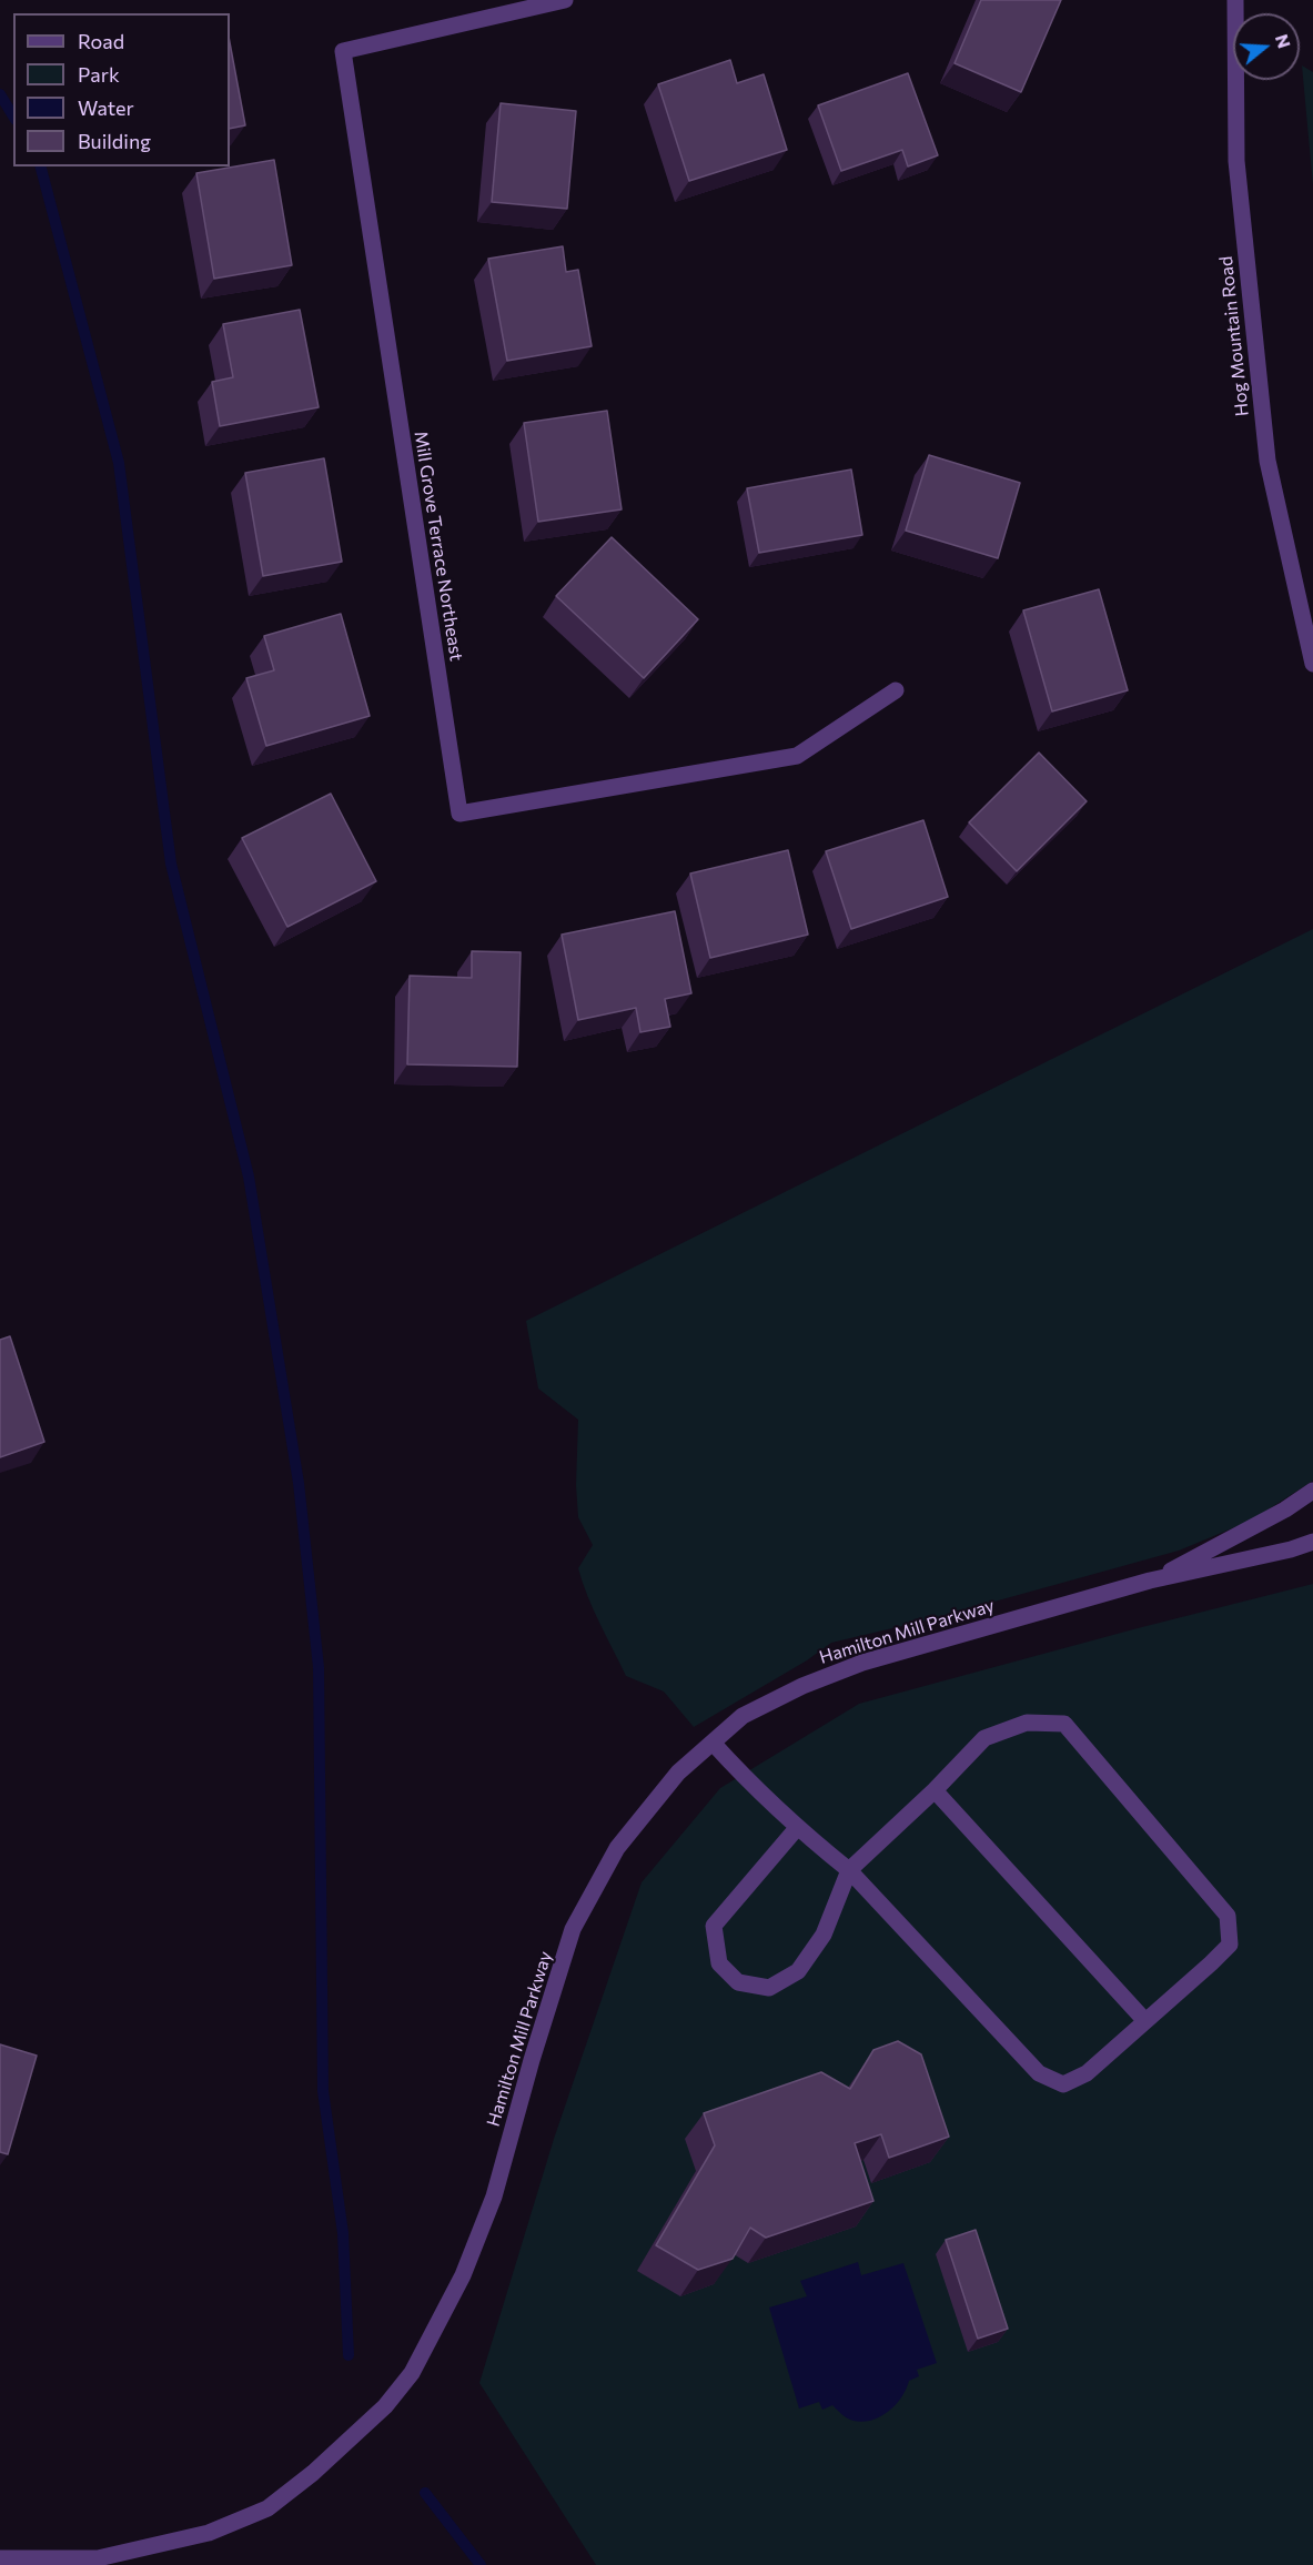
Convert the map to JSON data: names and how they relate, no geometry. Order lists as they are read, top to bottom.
{
  "streets": {
    "street": ["Hog Mountain Road", "Mill Grove Terrace Northeast", "Hamilton Mill Parkway"]
  },
  "legend": [
    "Road",
    "Park",
    "Water",
    "Building"
  ],
  "north": "right"
}
